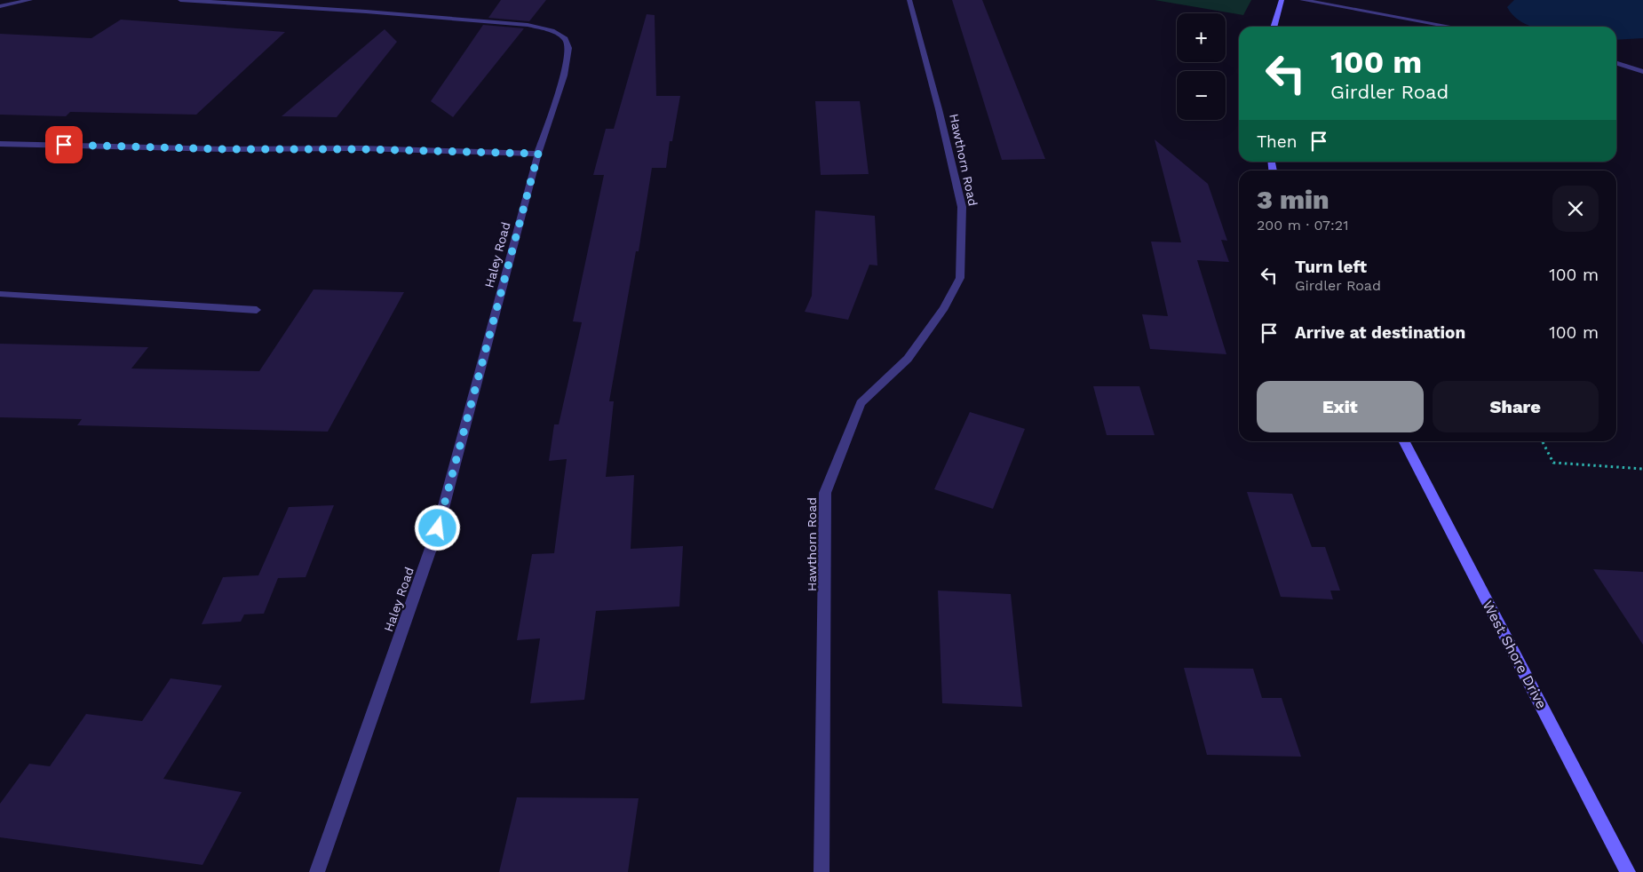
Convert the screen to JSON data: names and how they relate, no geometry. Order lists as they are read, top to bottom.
{
  "streets": {
    "main road": ["West Shore Drive"],
    "street": ["Hawthorn Road", "Haley Road"]
  },
  "page": {
    "map_buttons": ["+", "−"],
    "turn": ["100 m", "Girdler Road"],
    "then": "Then",
    "heading": ["3 min", "200 m · 07:21"],
    "list": [
      {
        "name": "Turn left",
        "note": "Girdler Road",
        "value": "100 m"
      },
      {
        "name": "Arrive at destination",
        "value": "100 m"
      }
    ],
    "buttons": ["Exit", "Share"]
  }
}
